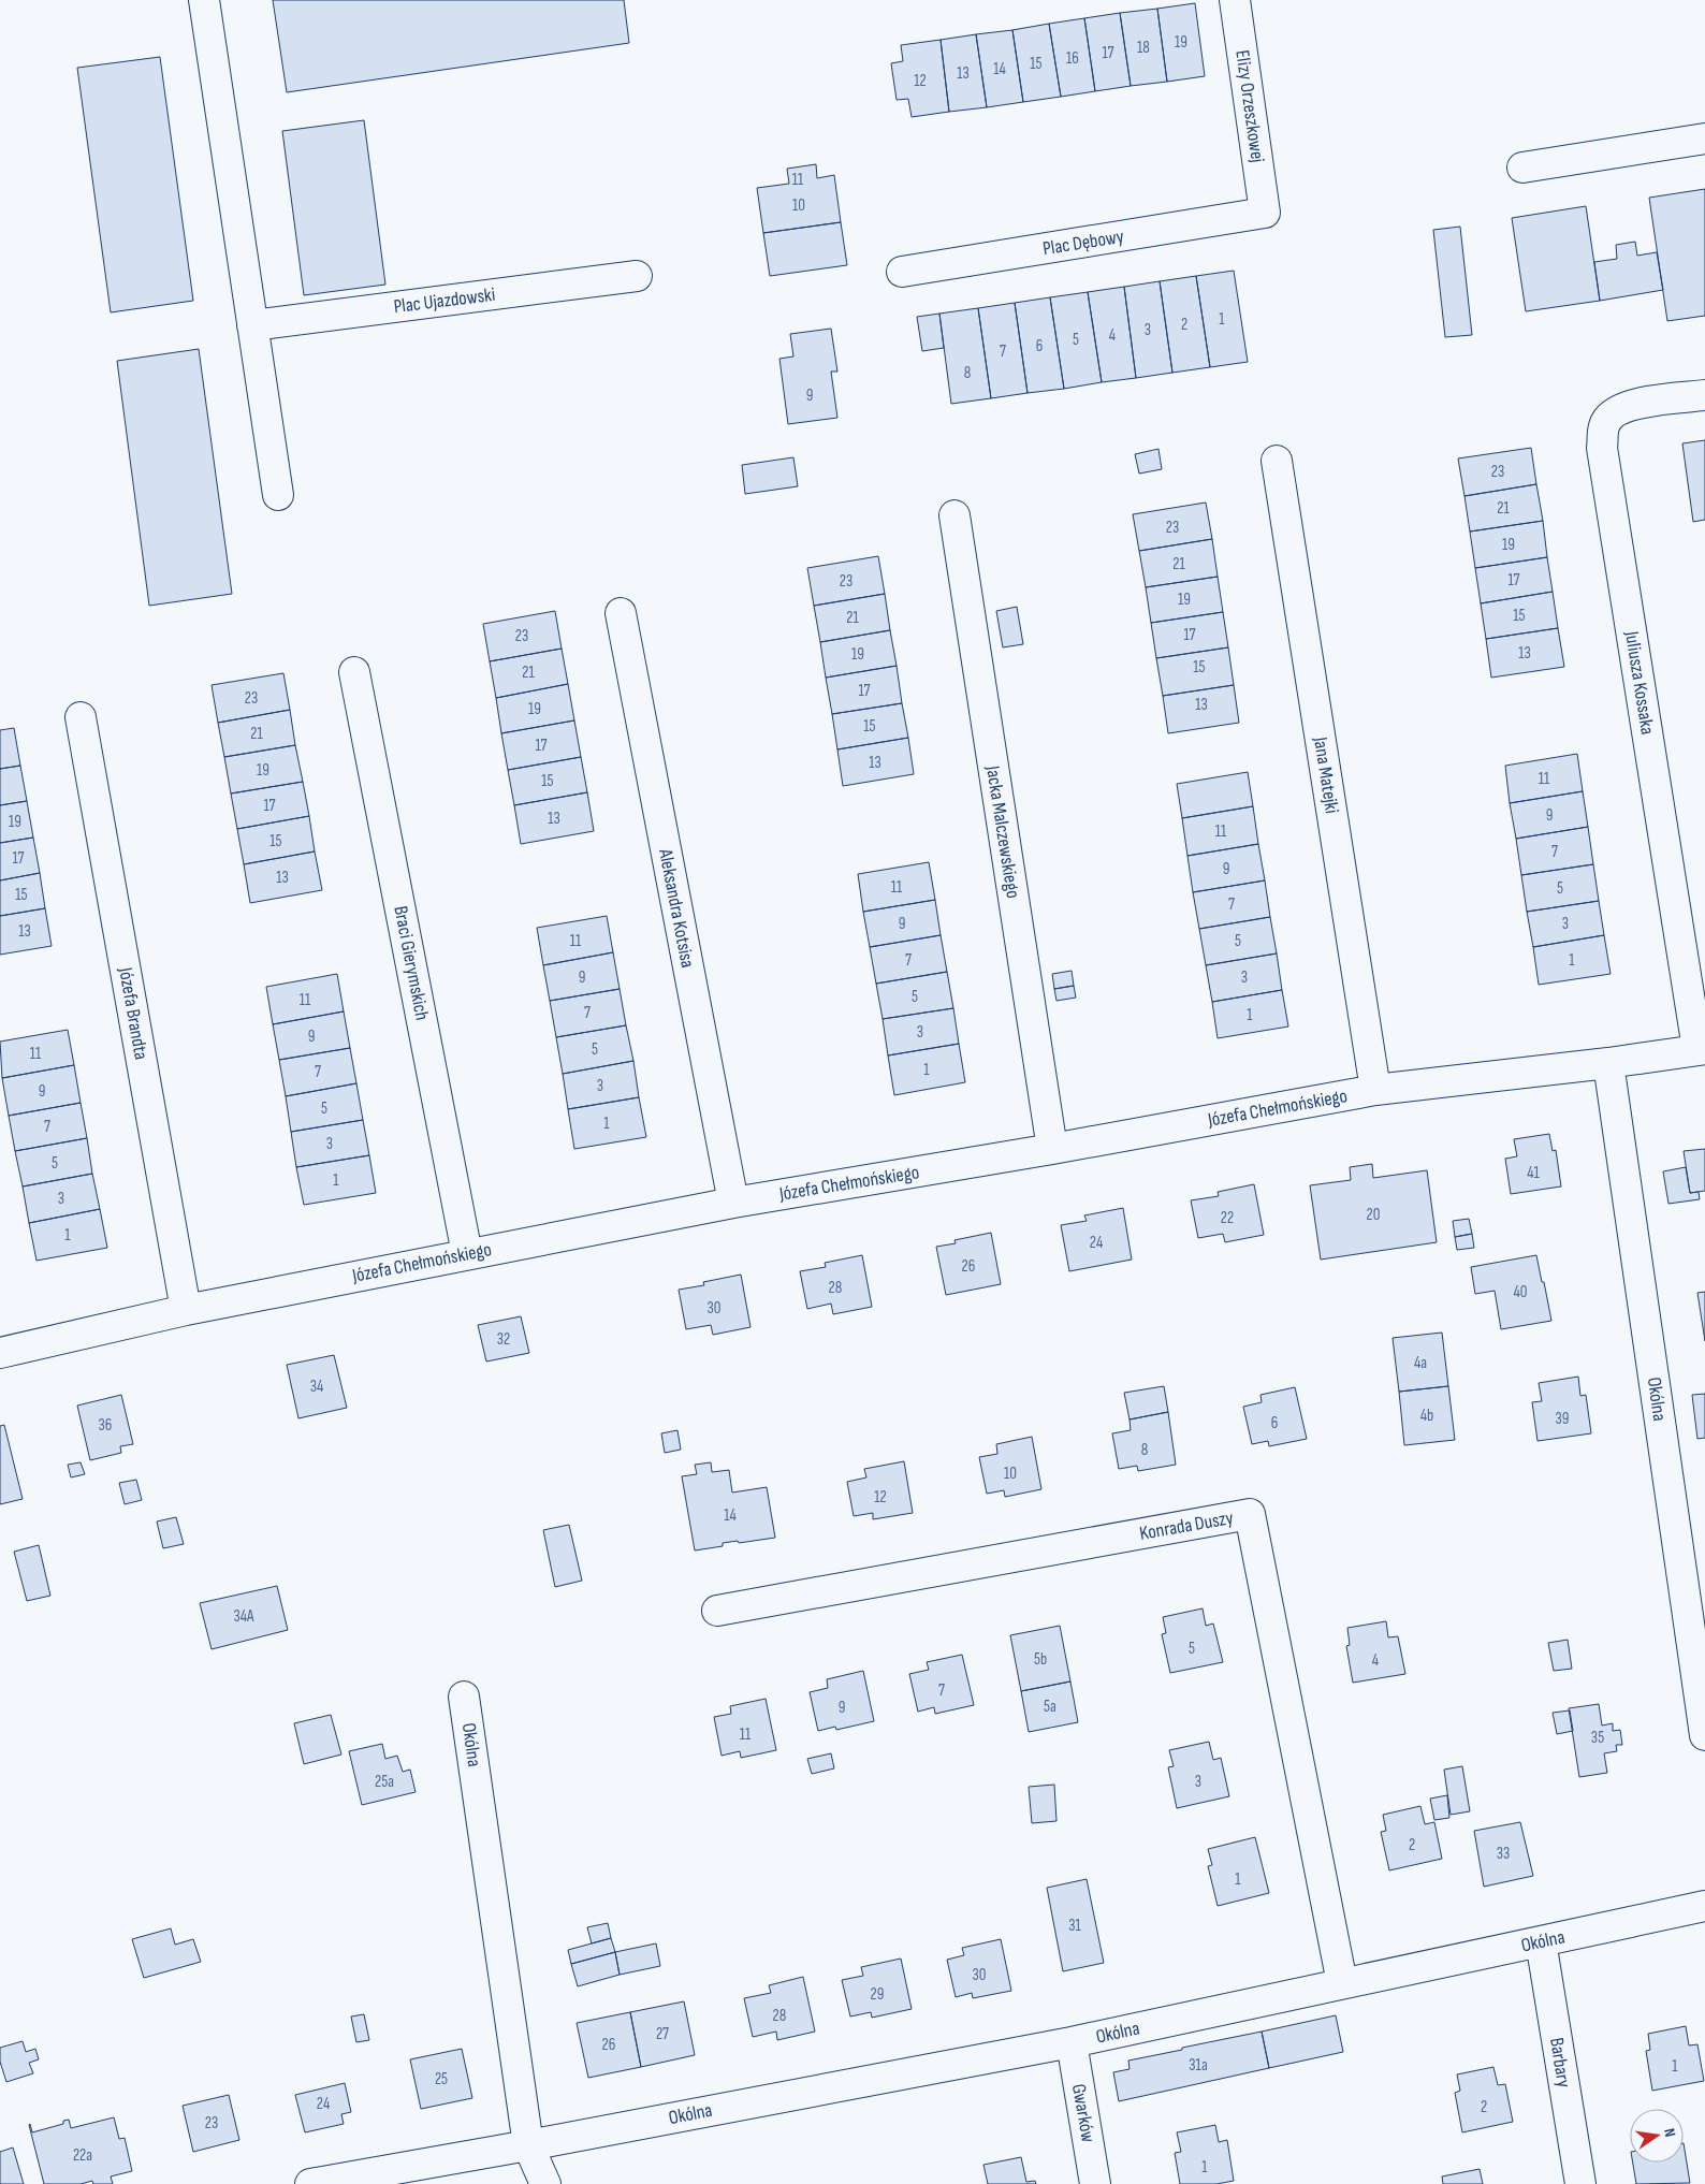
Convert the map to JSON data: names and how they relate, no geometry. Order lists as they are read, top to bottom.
{
  "streets": {
    "street": [
      "Elizy Orzeszkowej",
      "Plac Dębowy",
      "Plac Ujazdowski",
      "Juliusza Kossaka",
      "Jana Matejki",
      "Jacka Malczewskiego",
      "Aleksandra Kotsisa",
      "Braci Gierymskich",
      "Józefa Brandta",
      "Józefa Chełmońskiego",
      "Okólna",
      "Konrada Duszy",
      "Barbary",
      "Gwarków"
    ]
  },
  "crossings": [
    ["Elizy Orzeszkowej", "Plac Dębowy"],
    ["Juliusza Kossaka", "Józefa Chełmońskiego"],
    ["Jana Matejki", "Józefa Chełmońskiego"],
    ["Jacka Malczewskiego", "Józefa Chełmońskiego"],
    ["Aleksandra Kotsisa", "Józefa Chełmońskiego"],
    ["Braci Gierymskich", "Józefa Chełmońskiego"],
    ["Józefa Brandta", "Józefa Chełmońskiego"],
    ["Józefa Chełmońskiego", "Okólna"],
    ["Okólna", "Konrada Duszy"],
    ["Okólna", "Barbary"],
    ["Okólna", "Gwarków"]
  ],
  "house_numbers": [
    "19",
    "18",
    "17",
    "16",
    "15",
    "14",
    "13",
    "12",
    "11",
    "10",
    "1",
    "2",
    "3",
    "4",
    "5",
    "6",
    "7",
    "8",
    "9",
    "23",
    "21",
    "23",
    "19",
    "21",
    "17",
    "23",
    "19",
    "15",
    "21",
    "17",
    "23",
    "13",
    "19",
    "15",
    "21",
    "17",
    "23",
    "13",
    "19",
    "15",
    "21",
    "17",
    "13",
    "19",
    "11",
    "15",
    "17",
    "9",
    "13",
    "19",
    "11",
    "15",
    "7",
    "17",
    "9",
    "13",
    "11",
    "5",
    "15",
    "7",
    "9",
    "3",
    "13",
    "11",
    "5",
    "7",
    "1",
    "9",
    "3",
    "5",
    "11",
    "7",
    "1",
    "3",
    "9",
    "5",
    "11",
    "1",
    "7",
    "3",
    "9",
    "5",
    "1",
    "7",
    "3",
    "5",
    "41",
    "1",
    "3",
    "20",
    "22",
    "1",
    "24",
    "26",
    "28",
    "40",
    "30",
    "32",
    "4a",
    "34",
    "4b",
    "39",
    "6",
    "36",
    "8",
    "10",
    "12",
    "14",
    "34A",
    "5",
    "5b",
    "4",
    "7",
    "5a",
    "9",
    "11",
    "35",
    "25a",
    "3",
    "2",
    "33",
    "1",
    "31",
    "30",
    "29",
    "28",
    "27",
    "26",
    "31a",
    "1",
    "25",
    "24",
    "2",
    "23",
    "22a",
    "1"
  ],
  "north": "right"
}
